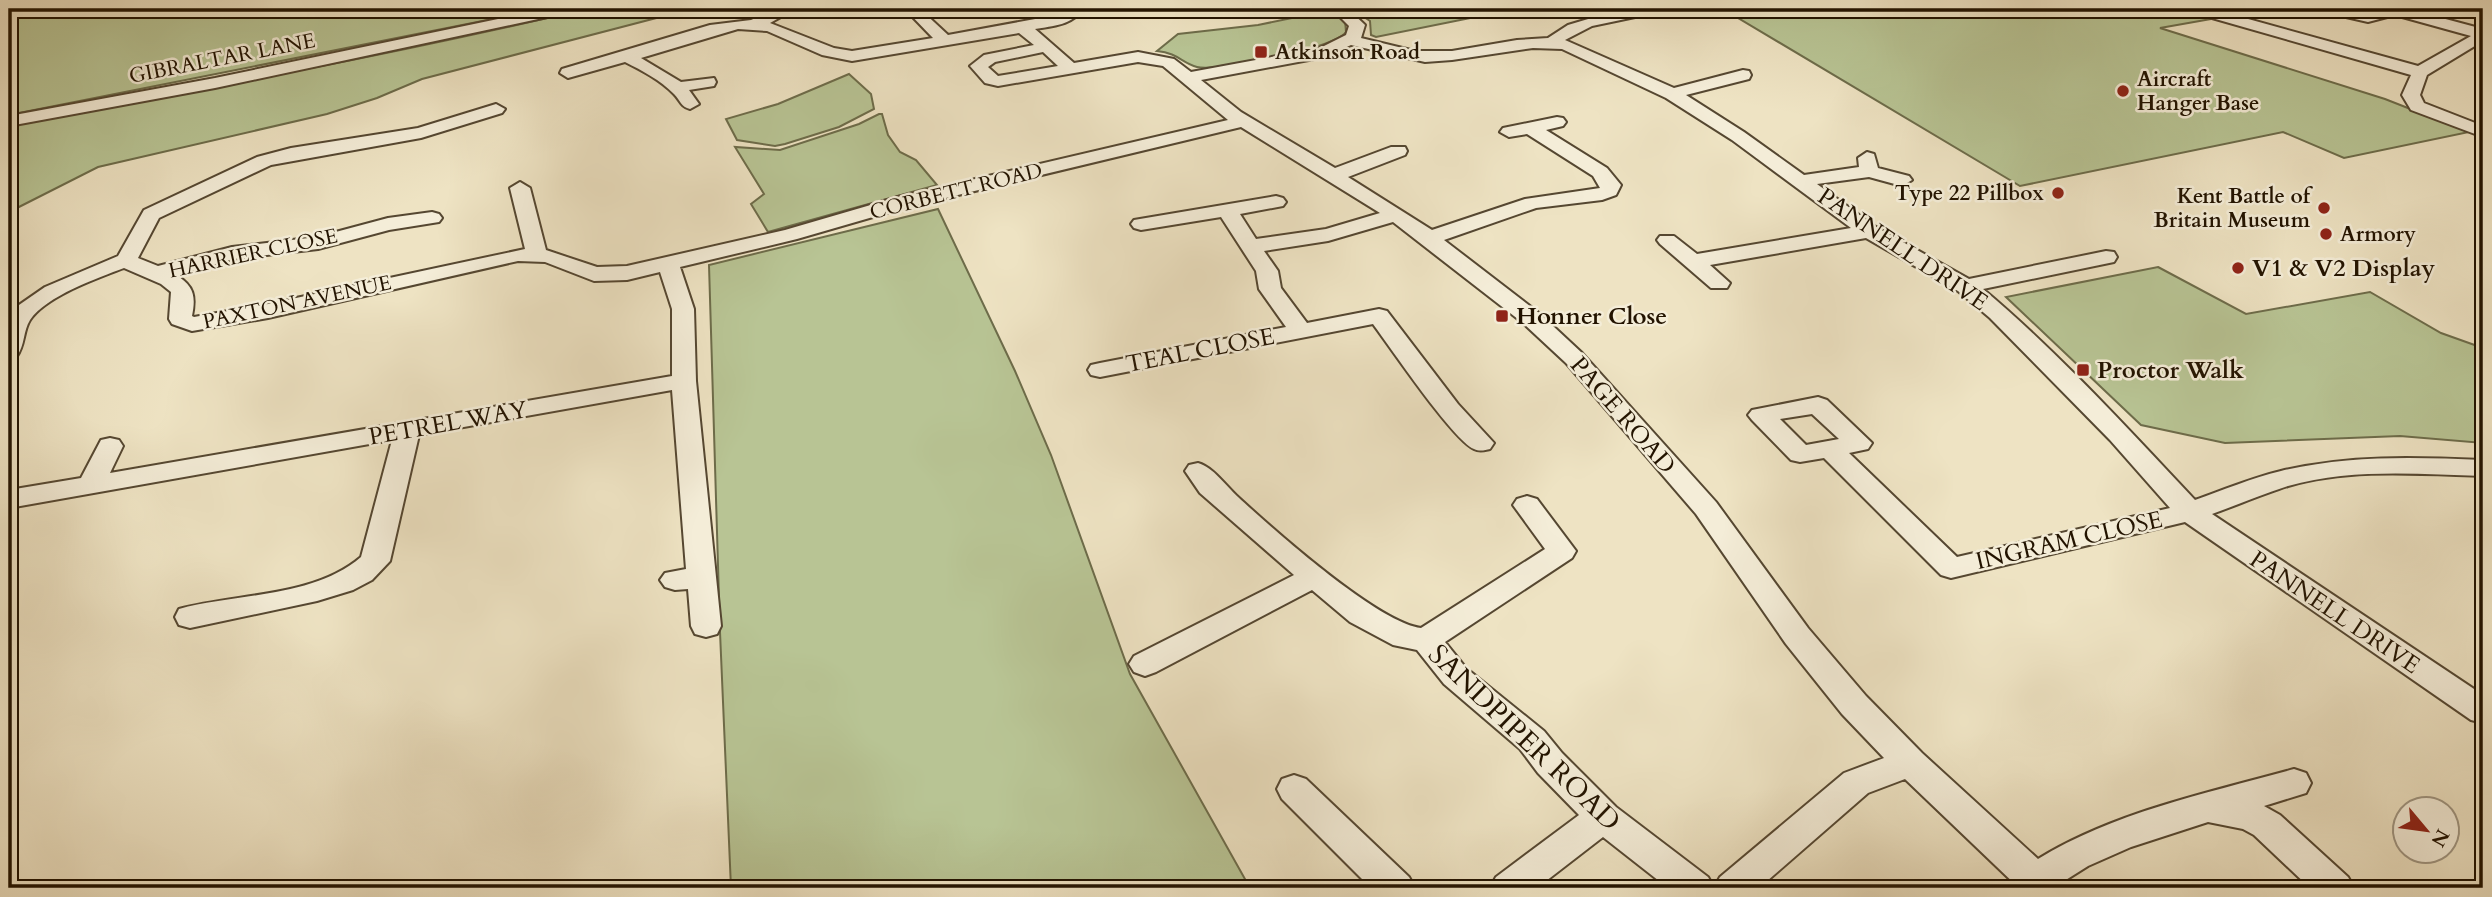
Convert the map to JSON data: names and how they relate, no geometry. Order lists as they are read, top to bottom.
{
  "streets": {
    "street": [
      "GIBRALTAR LANE",
      "CORBETT ROAD",
      "PANNELL DRIVE",
      "HARRIER CLOSE",
      "PAXTON AVENUE",
      "TEAL CLOSE",
      "PAGE ROAD",
      "PETREL WAY",
      "INGRAM CLOSE",
      "SANDPIPER ROAD"
    ]
  },
  "crossings": [
    ["CORBETT ROAD", "PAXTON AVENUE"],
    ["CORBETT ROAD", "PAGE ROAD"],
    ["PANNELL DRIVE", "INGRAM CLOSE"],
    ["HARRIER CLOSE", "PAXTON AVENUE"]
  ],
  "places": {
    "transit": ["Atkinson Road", "Honner Close", "Proctor Walk"],
    "other": [
      "Aircraft Hanger Base",
      "Type 22 Pillbox",
      "Kent Battle of Britain Museum",
      "Armory",
      "V1 & V2 Display"
    ]
  },
  "north": "bottom right"
}
